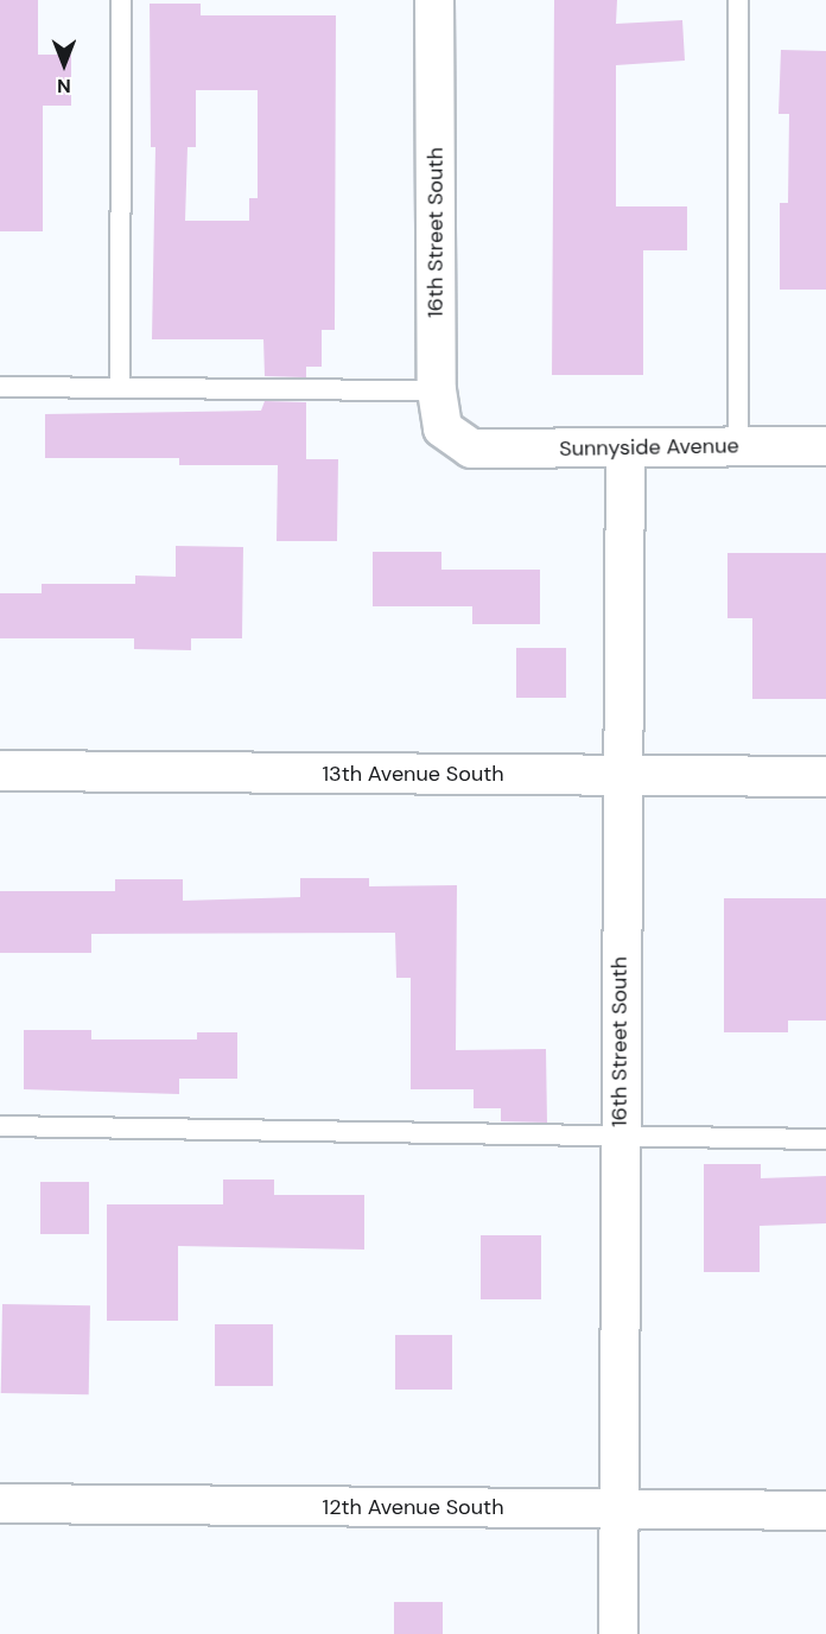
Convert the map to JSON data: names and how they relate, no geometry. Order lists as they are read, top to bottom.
{
  "streets": {
    "street": [
      "16th Street South",
      "Sunnyside Avenue",
      "13th Avenue South",
      "12th Avenue South"
    ]
  },
  "crossings": [
    ["16th Street South", "Sunnyside Avenue"],
    ["16th Street South", "13th Avenue South"],
    ["16th Street South", "12th Avenue South"]
  ],
  "north": "bottom"
}
